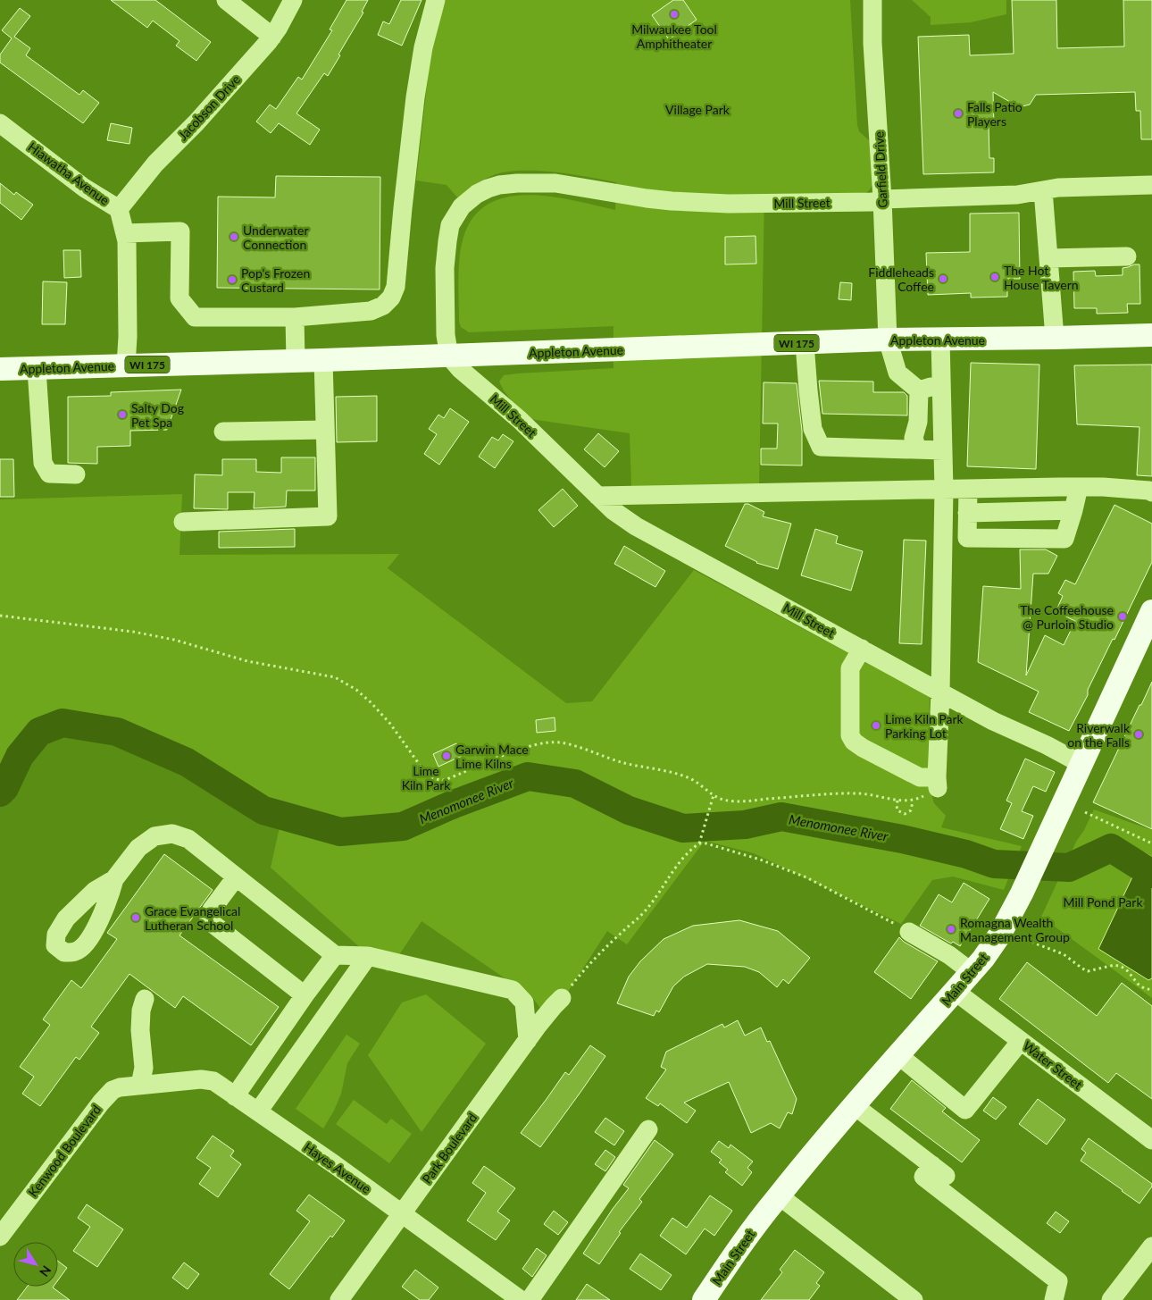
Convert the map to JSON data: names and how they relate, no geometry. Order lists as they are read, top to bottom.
{
  "streets": {
    "main road": ["Appleton Avenue", "WI 175", "Main Street"],
    "street": [
      "Jacobson Drive",
      "Garfield Drive",
      "Hiawatha Avenue",
      "Mill Street",
      "Water Street",
      "Park Boulevard",
      "Kenwood Boulevard",
      "Hayes Avenue"
    ]
  },
  "crossings": [
    ["Jacobson Drive", "Hiawatha Avenue"],
    ["Garfield Drive", "Mill Street"],
    ["Garfield Drive", "Appleton Avenue"],
    ["Hiawatha Avenue", "Appleton Avenue"],
    ["Mill Street", "Appleton Avenue"],
    ["Mill Street", "Main Street"],
    ["Main Street", "Water Street"],
    ["Park Boulevard", "Hayes Avenue"],
    ["Kenwood Boulevard", "Hayes Avenue"]
  ],
  "water": ["Menomonee River"],
  "parks": ["Village Park", "Lime Kiln Park", "Mill Pond Park"],
  "places": [
    "Milwaukee Tool Amphitheater",
    "Falls Patio Players",
    "Underwater Connection",
    "The Hot House Tavern",
    "Fiddleheads Coffee",
    "Pop's Frozen Custard",
    "Salty Dog Pet Spa",
    "The Coffeehouse @ Purloin Studio",
    "Lime Kiln Park Parking Lot",
    "Riverwalk on the Falls",
    "Garwin Mace Lime Kilns",
    "Grace Evangelical Lutheran School",
    "Romagna Wealth Management Group"
  ],
  "north": "bottom right"
}
